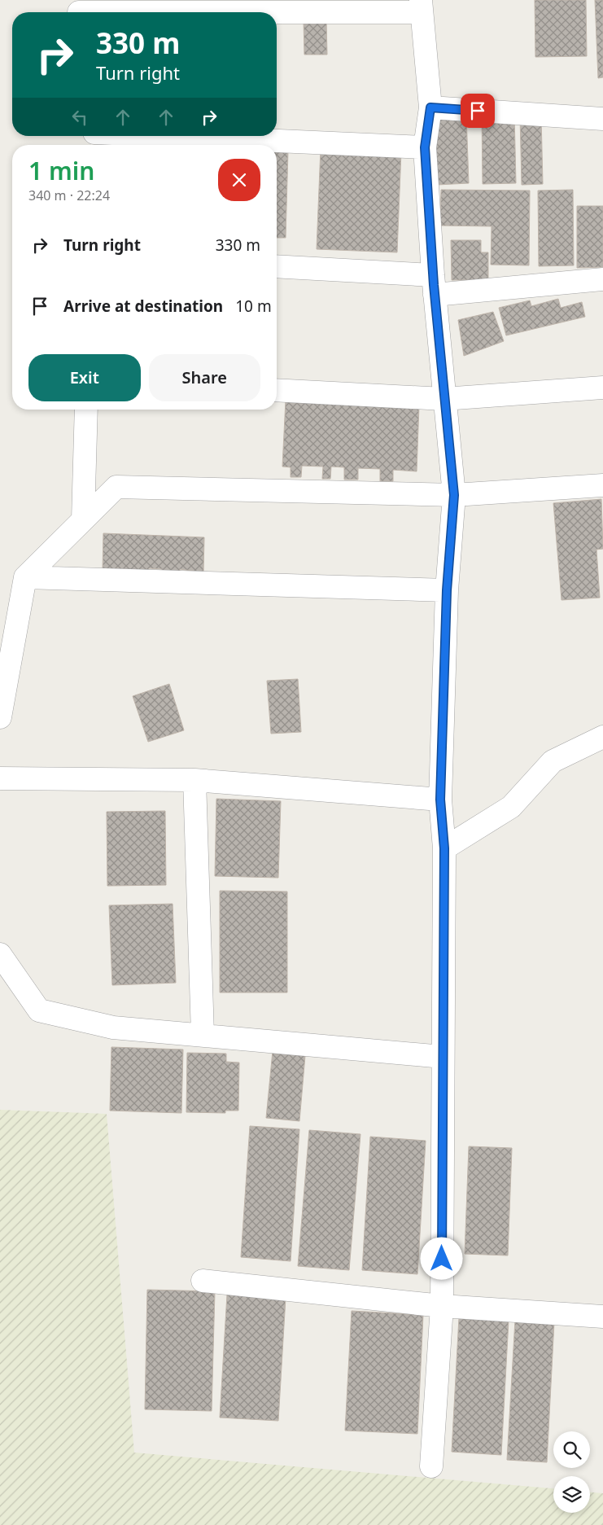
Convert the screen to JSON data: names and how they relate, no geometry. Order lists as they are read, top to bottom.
{
  "page": {
    "turn": ["330 m", "Turn right"],
    "heading": ["1 min", "340 m · 22:24"],
    "list": [
      {
        "name": "Turn right",
        "value": "330 m"
      },
      {
        "name": "Arrive at destination",
        "value": "10 m"
      }
    ],
    "buttons": ["Exit", "Share"]
  }
}
